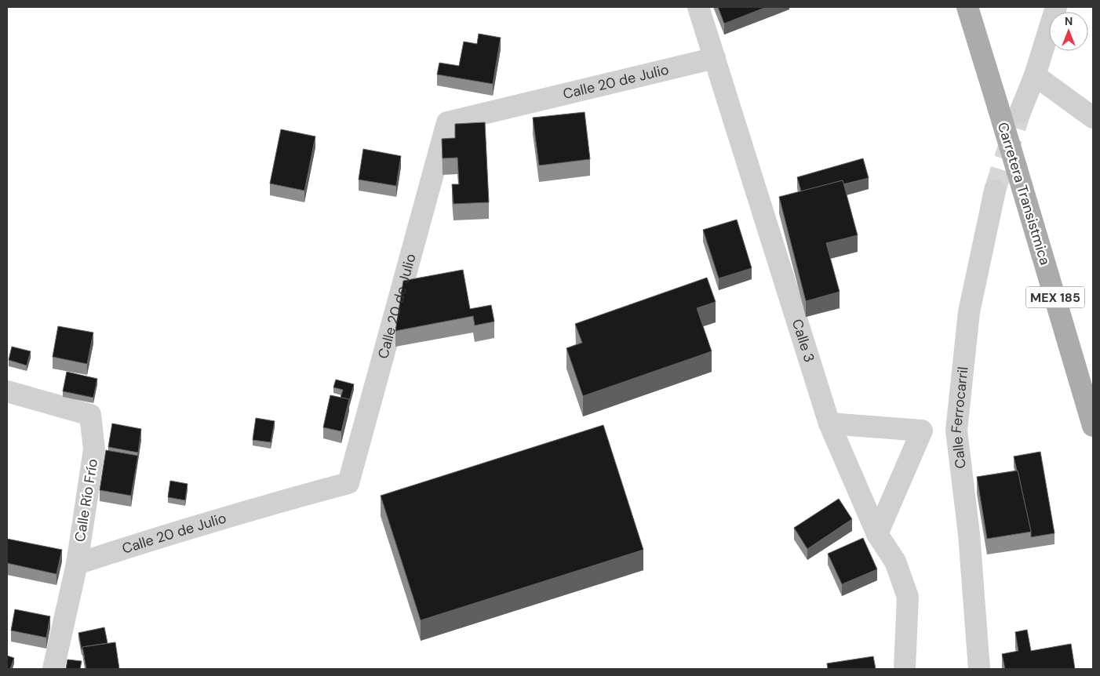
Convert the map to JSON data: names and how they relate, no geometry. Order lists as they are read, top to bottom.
{
  "streets": {
    "main road": ["Carretera Transistmica", "MEX 185"],
    "street": [
      "Calle 20 de Julio",
      "Calle 3",
      "Calle Ferrocarril",
      "Calle Río Frío"
    ]
  },
  "crossings": [
    ["Calle 20 de Julio", "Calle 3"],
    ["Calle 20 de Julio", "Calle Río Frío"]
  ],
  "north": "top"
}
